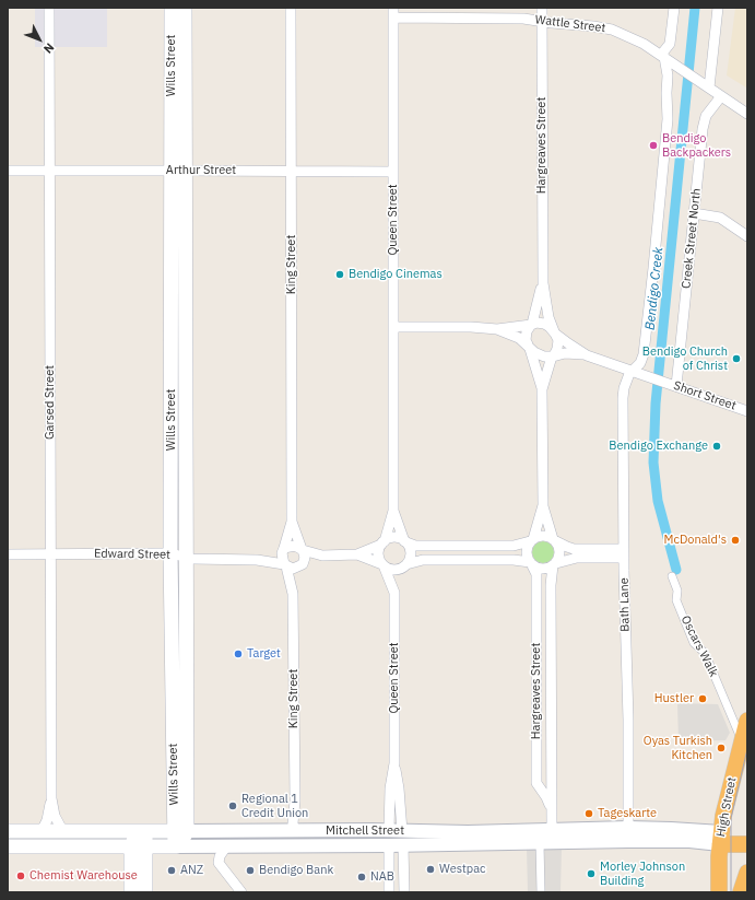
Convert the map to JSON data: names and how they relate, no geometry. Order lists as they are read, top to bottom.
{
  "streets": {
    "highway": ["High Street"],
    "main road": ["Wills Street", "Arthur Street", "Mitchell Street"],
    "street": [
      "Wattle Street",
      "Hargreaves Street",
      "Queen Street",
      "Creek Street North",
      "King Street",
      "Short Street",
      "Garsed Street",
      "Edward Street",
      "Bath Lane",
      "Oscars Walk"
    ]
  },
  "crossings": [
    ["Wattle Street", "Hargreaves Street"],
    ["Wattle Street", "Queen Street"],
    ["Wattle Street", "Creek Street North"],
    ["Wattle Street", "Bath Lane"],
    ["Wills Street", "Arthur Street"],
    ["Wills Street", "Edward Street"],
    ["Wills Street", "Mitchell Street"],
    ["Hargreaves Street", "Short Street"],
    ["Hargreaves Street", "Mitchell Street"],
    ["Arthur Street", "Queen Street"],
    ["Arthur Street", "King Street"],
    ["Arthur Street", "Garsed Street"],
    ["Queen Street", "Mitchell Street"],
    ["Creek Street North", "Short Street"],
    ["King Street", "Edward Street"],
    ["King Street", "Mitchell Street"],
    ["Short Street", "Bath Lane"],
    ["Garsed Street", "Edward Street"],
    ["Garsed Street", "Mitchell Street"],
    ["Bath Lane", "Mitchell Street"],
    ["Oscars Walk", "High Street"],
    ["High Street", "Mitchell Street"]
  ],
  "water": ["Bendigo Creek"],
  "places": [
    "Bendigo Backpackers",
    "Bendigo Cinemas",
    "Bendigo Church of Christ",
    "Bendigo Exchange",
    "McDonald's",
    "Target",
    "Hustler",
    "Oyas Turkish Kitchen",
    "Regional 1 Credit Union",
    "Tageskarte",
    "Westpac",
    "ANZ",
    "Bendigo Bank",
    "Morley Johnson Building",
    "Chemist Warehouse",
    "NAB"
  ],
  "north": "bottom right"
}
